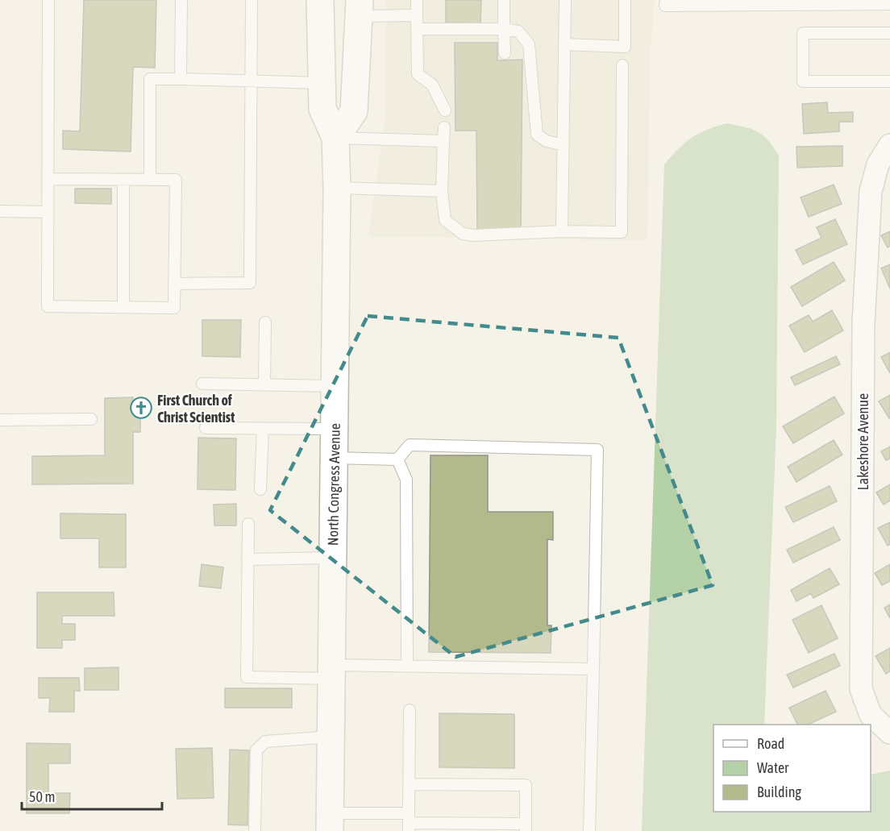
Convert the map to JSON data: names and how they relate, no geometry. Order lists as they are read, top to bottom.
{
  "streets": {
    "street": ["Lakeshore Avenue", "North Congress Avenue"]
  },
  "places": {
    "church": ["First Church of Christ Scientist"]
  },
  "legend": ["Road", "Water", "Building"],
  "scale_bar": "50 m"
}
